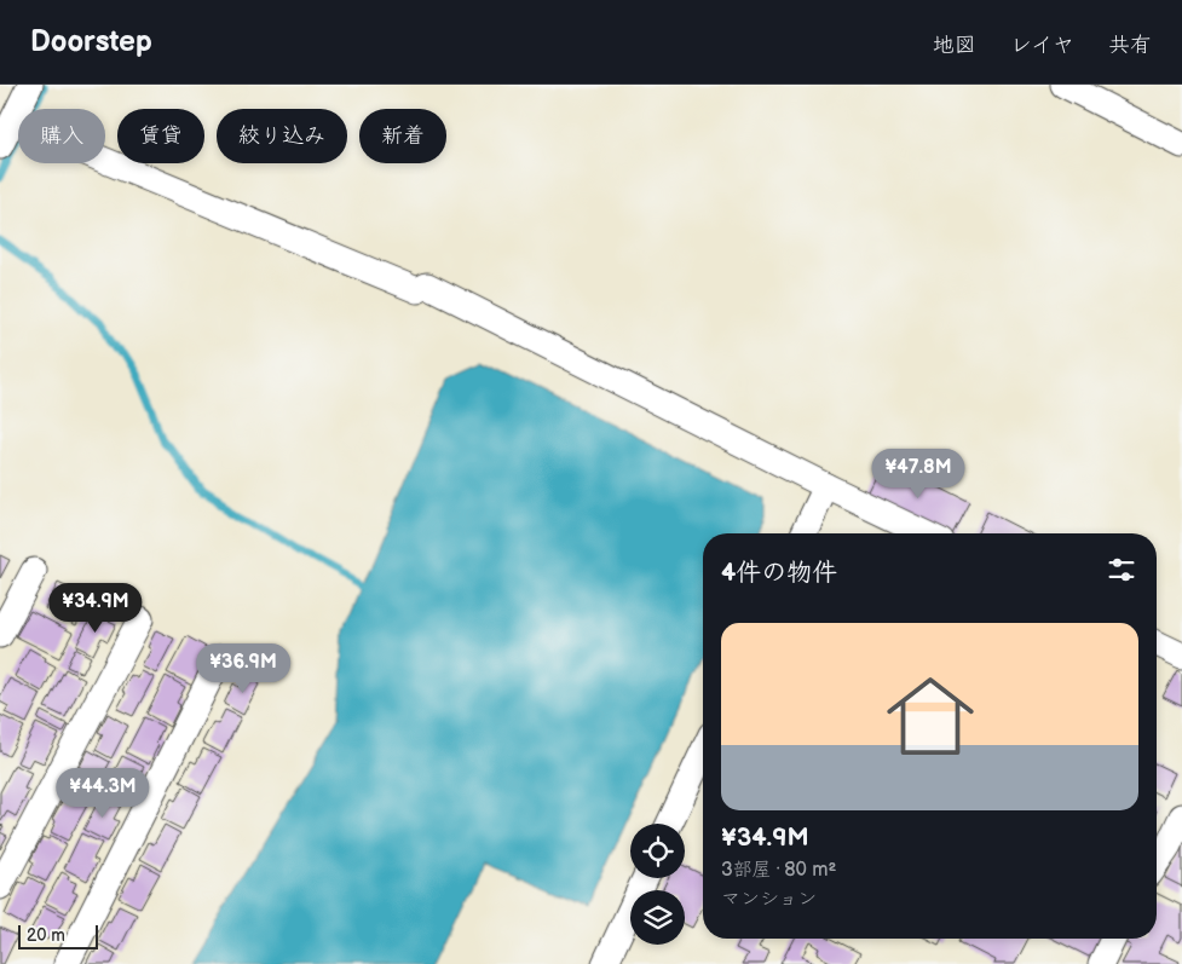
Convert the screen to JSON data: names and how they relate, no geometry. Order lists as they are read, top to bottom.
{
  "scale_bar": "20 m",
  "page": {
    "header": "Doorstep",
    "nav": ["地図", "レイヤ", "共有"],
    "chip": [
      "購入",
      "賃貸",
      "絞り込み",
      "新着"
    ],
    "price": [
      "¥47.8M",
      "¥34.9M",
      "¥36.9M",
      "¥44.3M"
    ],
    "heading": "4件の物件",
    "list": [
      {
        "name": "¥34.9M",
        "note": "3部屋 · 80 m² · マンション"
      }
    ],
    "scale": "20 m"
  }
}
